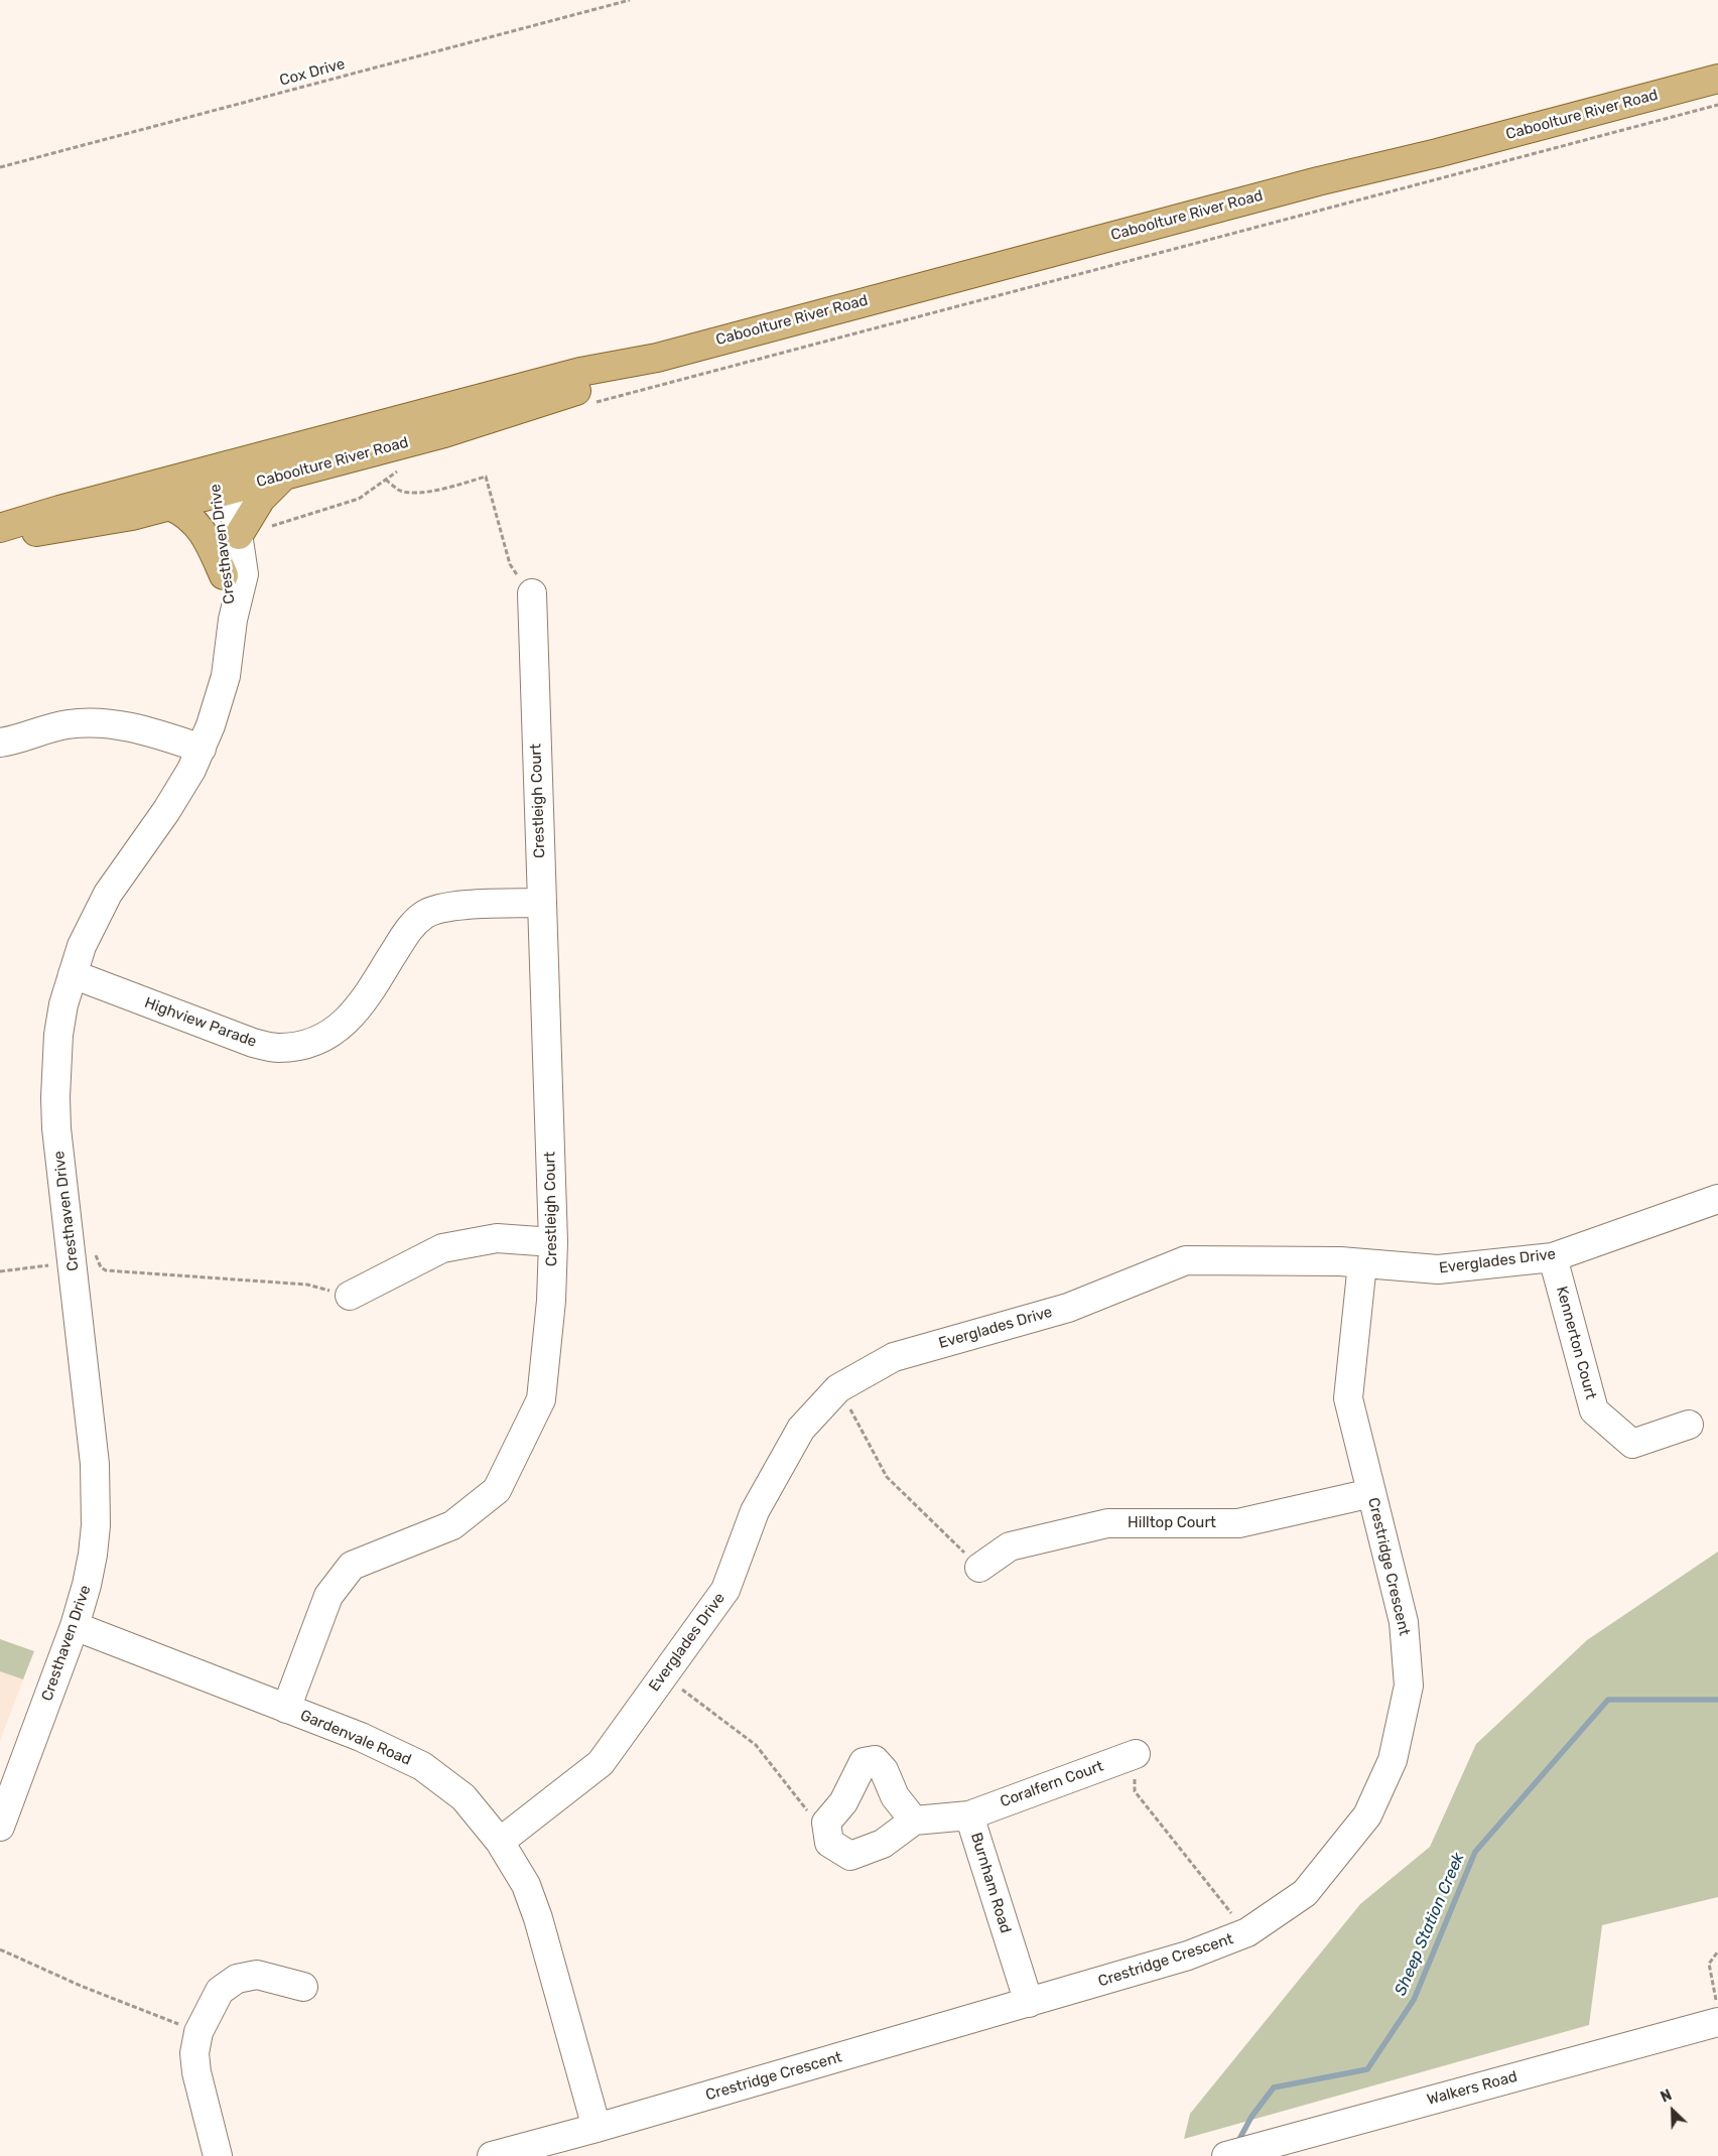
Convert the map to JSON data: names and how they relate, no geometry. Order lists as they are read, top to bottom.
{
  "streets": {
    "main road": ["Caboolture River Road"],
    "street": [
      "Cresthaven Drive",
      "Crestleigh Court",
      "Highview Parade",
      "Everglades Drive",
      "Kennerton Court",
      "Hilltop Court",
      "Crestridge Crescent",
      "Gardenvale Road",
      "Coralfern Court",
      "Burnham Road",
      "Walkers Road"
    ],
    "path": ["Cox Drive"]
  },
  "crossings": [
    ["Caboolture River Road", "Cresthaven Drive"],
    ["Cresthaven Drive", "Highview Parade"],
    ["Cresthaven Drive", "Gardenvale Road"],
    ["Crestleigh Court", "Highview Parade"],
    ["Crestleigh Court", "Gardenvale Road"],
    ["Everglades Drive", "Kennerton Court"],
    ["Everglades Drive", "Crestridge Crescent"],
    ["Everglades Drive", "Gardenvale Road"],
    ["Hilltop Court", "Crestridge Crescent"],
    ["Crestridge Crescent", "Gardenvale Road"],
    ["Crestridge Crescent", "Burnham Road"],
    ["Coralfern Court", "Burnham Road"]
  ],
  "water": ["Sheep Station Creek"],
  "north": "top left"
}
